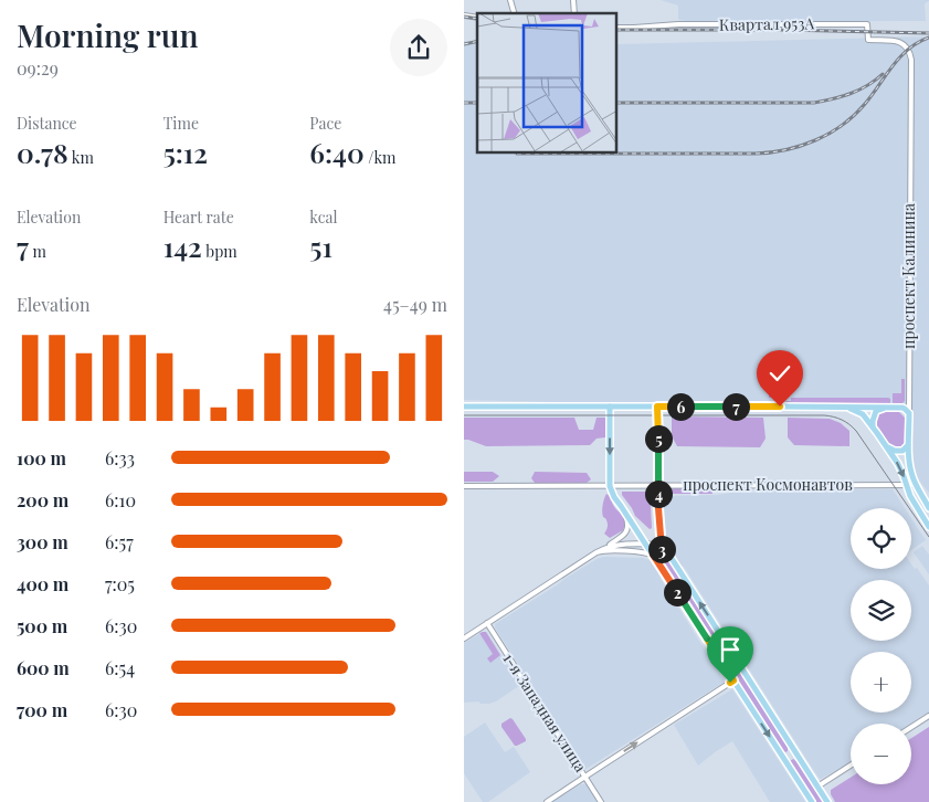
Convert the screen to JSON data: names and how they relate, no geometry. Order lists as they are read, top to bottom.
{
  "streets": {
    "main road": ["проспект Калинина"],
    "street": ["Квартал 953А", "проспект Космонавтов", "1-я Западная улица"]
  },
  "crossings": [
    ["Квартал 953А", "проспект Калинина"],
    ["проспект Калинина", "проспект Космонавтов"]
  ],
  "page": {
    "heading": ["Morning run", "09:29"],
    "stats": [
      ["Distance", "0.78 km"],
      ["Time", "5:12"],
      ["Pace", "6:40 /km"],
      ["Elevation", "7 m"],
      ["Heart rate", "142 bpm"],
      ["kcal", "51"]
    ],
    "chart": ["Elevation", "45–49 m"],
    "pins": [
      "6",
      "7",
      "5",
      "4",
      "3",
      "2"
    ],
    "list": [
      {
        "name": "100 m",
        "note": "6:33"
      },
      {
        "name": "200 m",
        "note": "6:10"
      },
      {
        "name": "300 m",
        "note": "6:57"
      },
      {
        "name": "400 m",
        "note": "7:05"
      },
      {
        "name": "500 m",
        "note": "6:30"
      },
      {
        "name": "600 m",
        "note": "6:54"
      },
      {
        "name": "700 m",
        "note": "6:30"
      }
    ],
    "map_buttons": ["+", "−"]
  }
}
